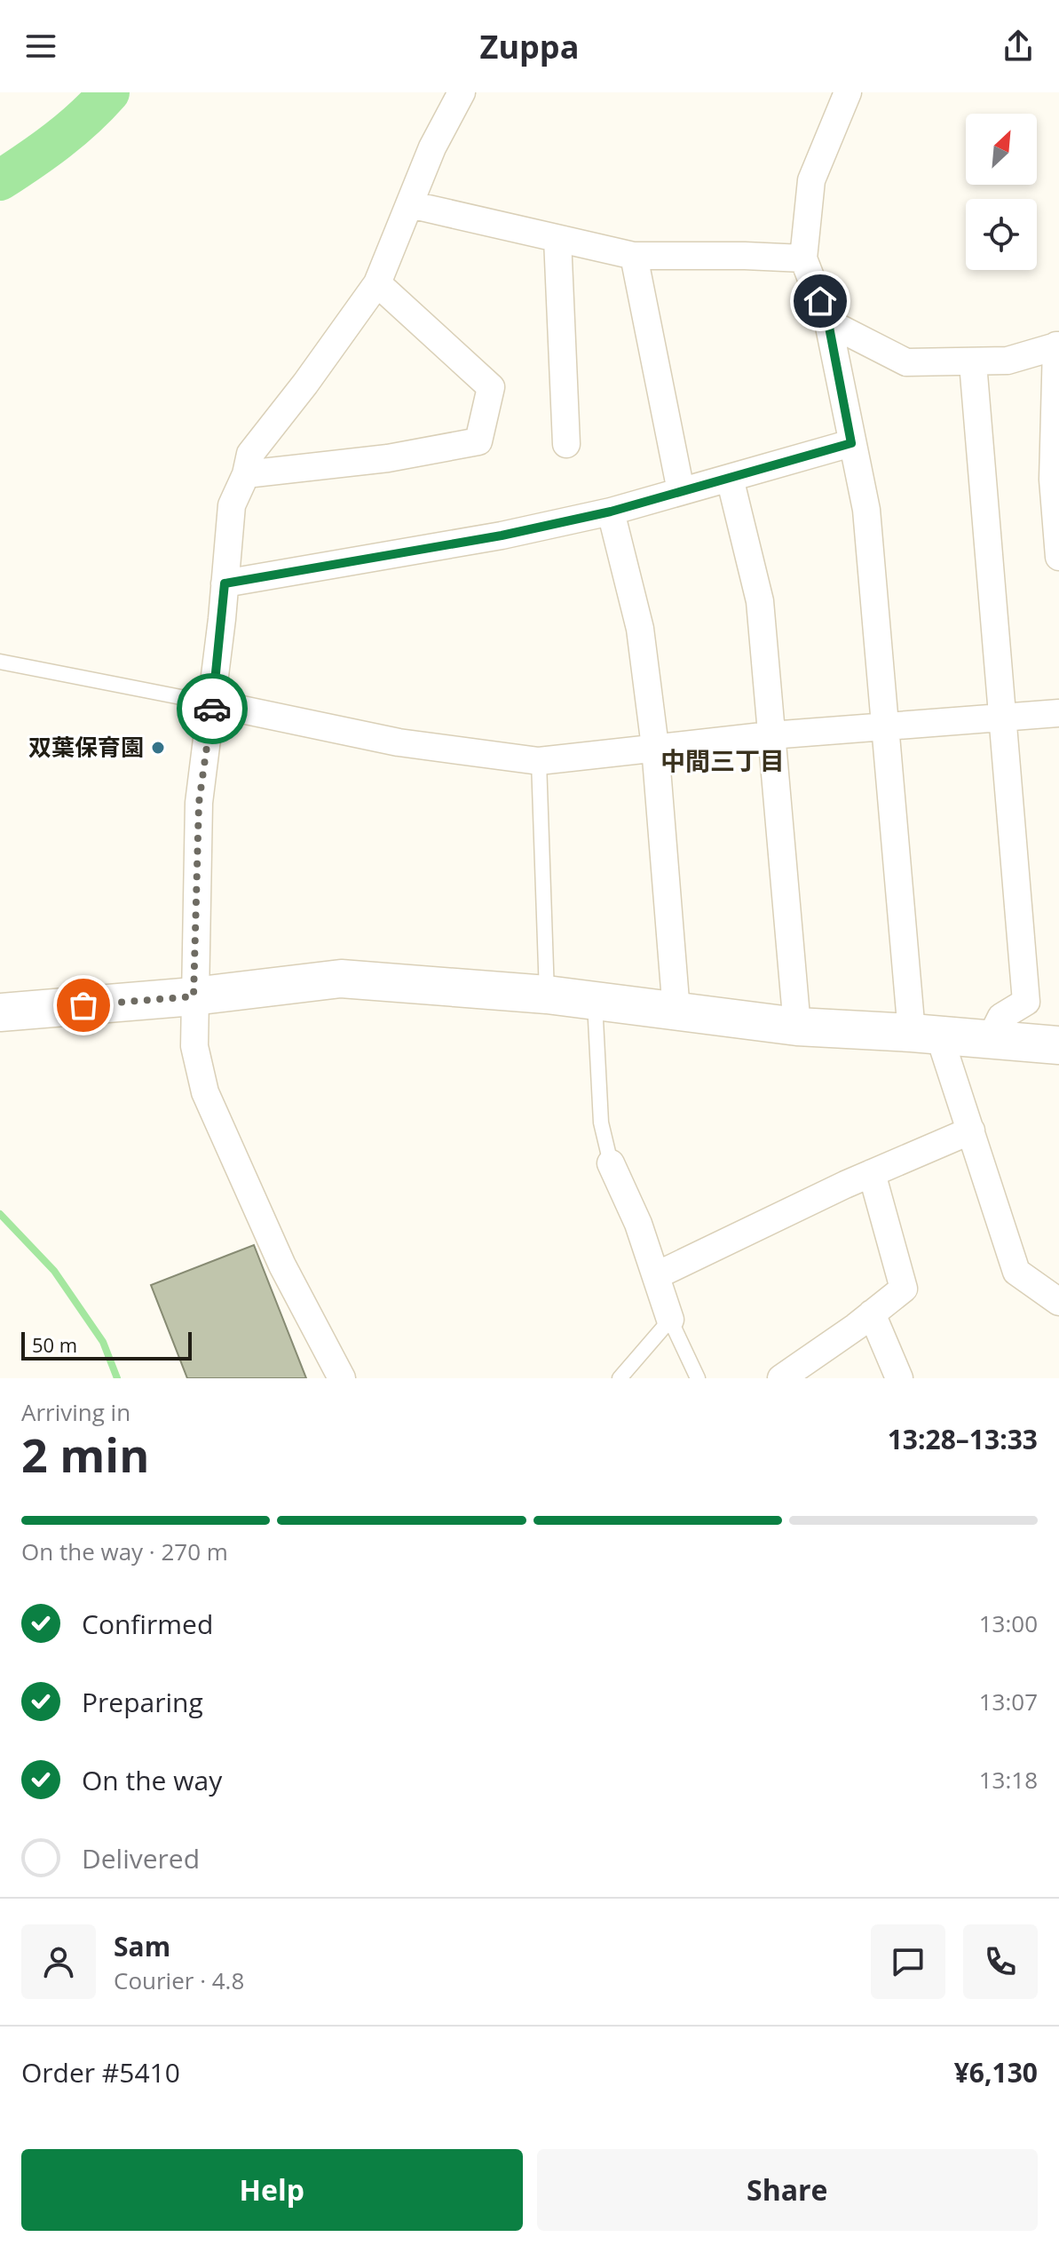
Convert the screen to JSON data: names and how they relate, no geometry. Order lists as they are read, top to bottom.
{
  "districts": ["中間三丁目"],
  "places": ["双葉保育園"],
  "scale_bar": "50 m",
  "north": "top right",
  "page": {
    "header": "Zuppa",
    "scale": "50 m",
    "heading": ["2 min", "Arriving in", "13:28–13:33"],
    "panel": [
      "Sam",
      "Courier · 4.8",
      "Order #5410",
      "¥6,130"
    ],
    "bar": "On the way · 270 m",
    "list": [
      ["Confirmed", "13:00"],
      ["Preparing", "13:07"],
      ["On the way", "13:18"],
      "Delivered"
    ],
    "buttons": ["Help", "Share"]
  }
}
